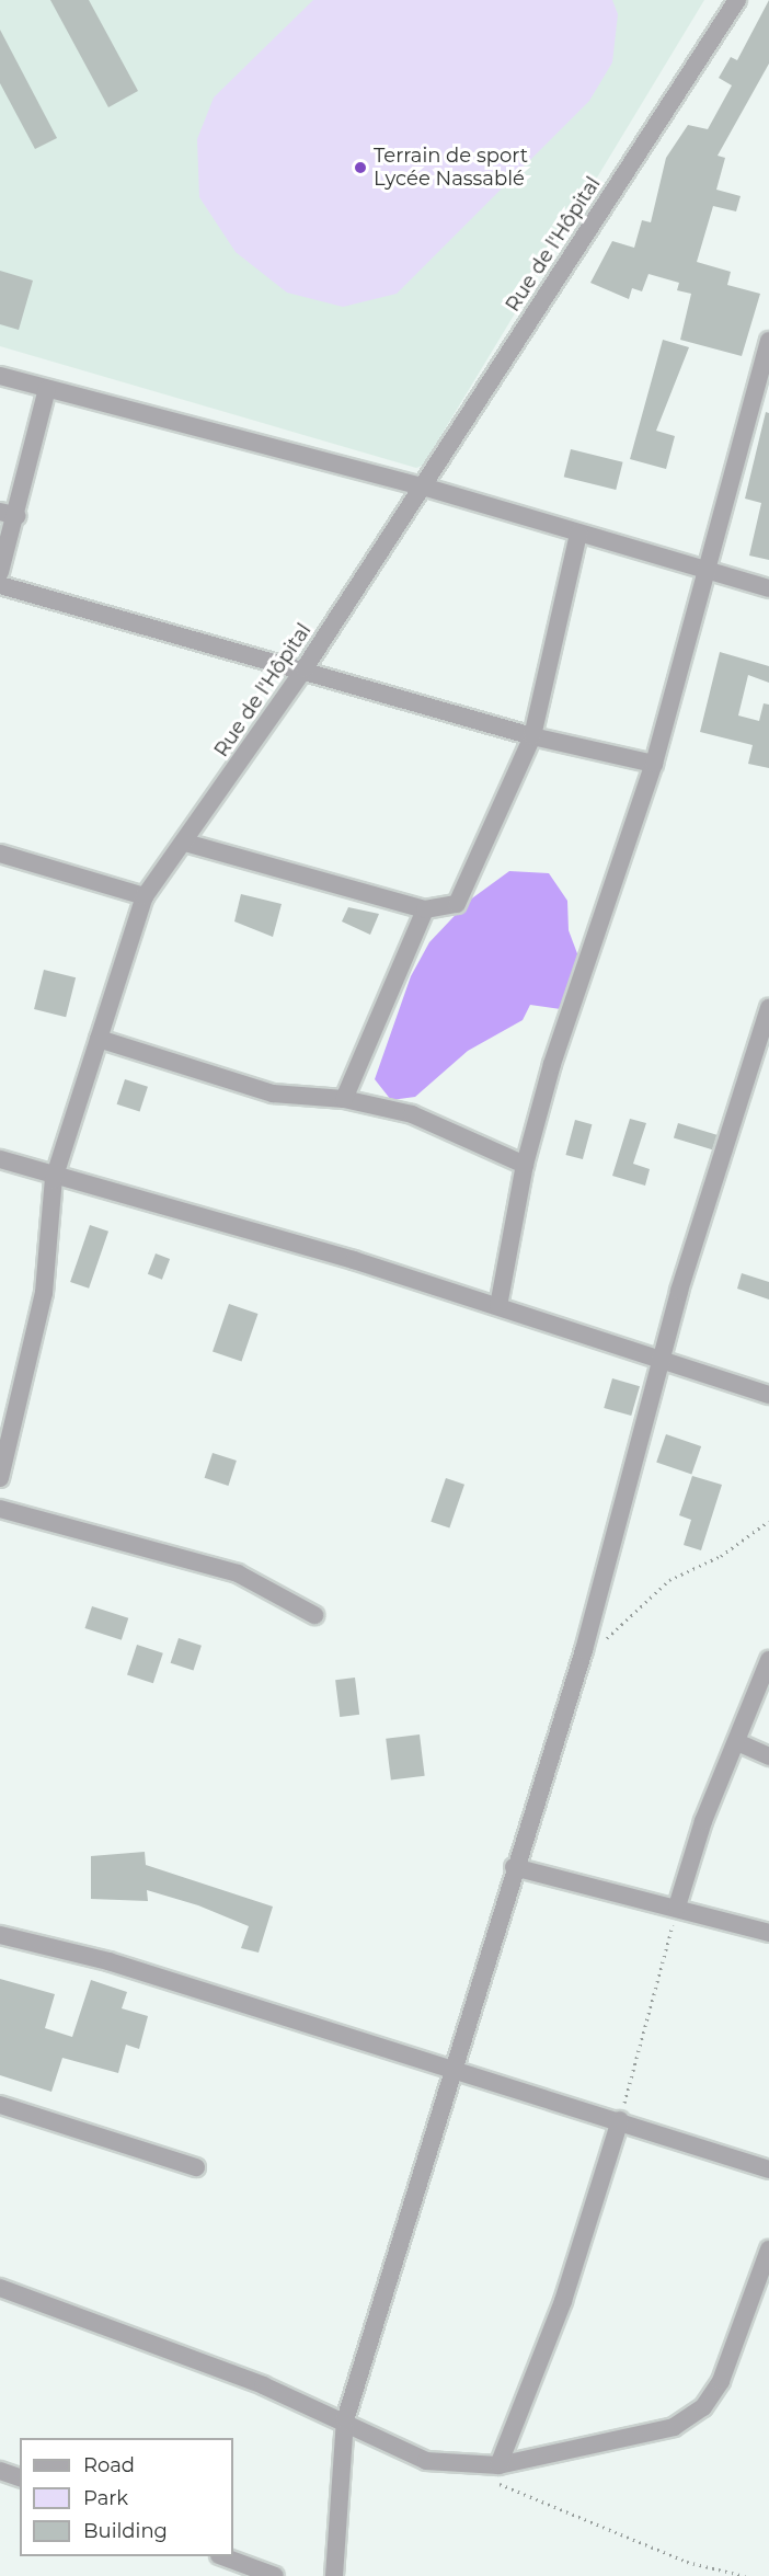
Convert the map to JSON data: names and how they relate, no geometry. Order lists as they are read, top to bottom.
{
  "streets": {
    "street": ["Rue de l'Hôpital"]
  },
  "places": ["Terrain de sport Lycée Nassablé"],
  "legend": ["Road", "Park", "Building"]
}
